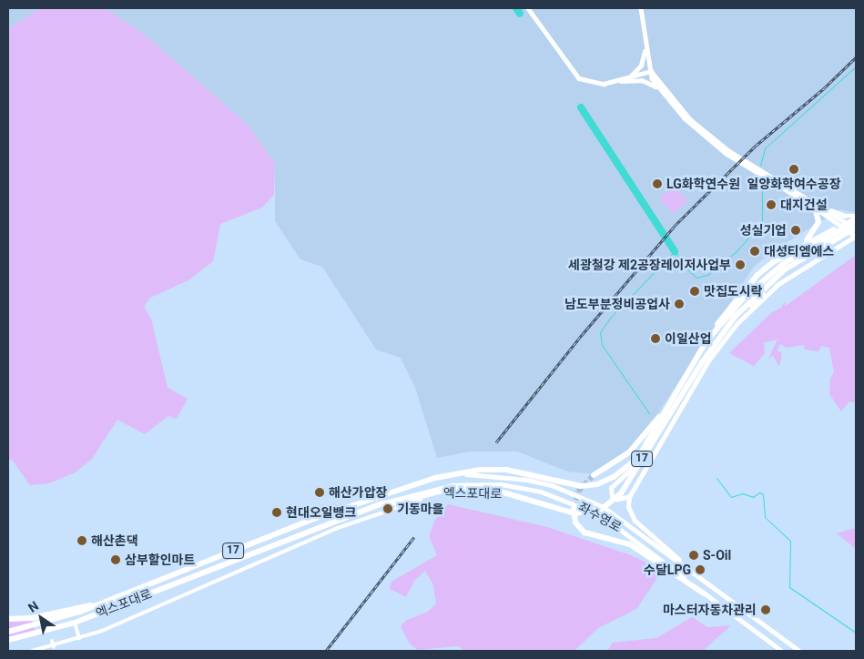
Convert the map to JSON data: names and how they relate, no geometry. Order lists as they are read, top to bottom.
{
  "streets": {
    "highway": ["17", "엑스포대로"],
    "street": ["좌수영로"]
  },
  "crossings": [
    ["17", "엑스포대로"],
    ["엑스포대로", "좌수영로"]
  ],
  "places": [
    "일양화학여수공장",
    "LG화학연수원",
    "대지건설",
    "성실기업",
    "대성티엠에스",
    "세광철강 제2공장레이저사업부",
    "맛집도시락",
    "남도부분정비공업사",
    "이일산업",
    "해산가압장",
    "기동마을",
    "현대오일뱅크",
    "해산촌댁",
    "S-Oil",
    "삼부할인마트",
    "수달LPG",
    "마스터자동차관리"
  ],
  "north": "top left"
}
